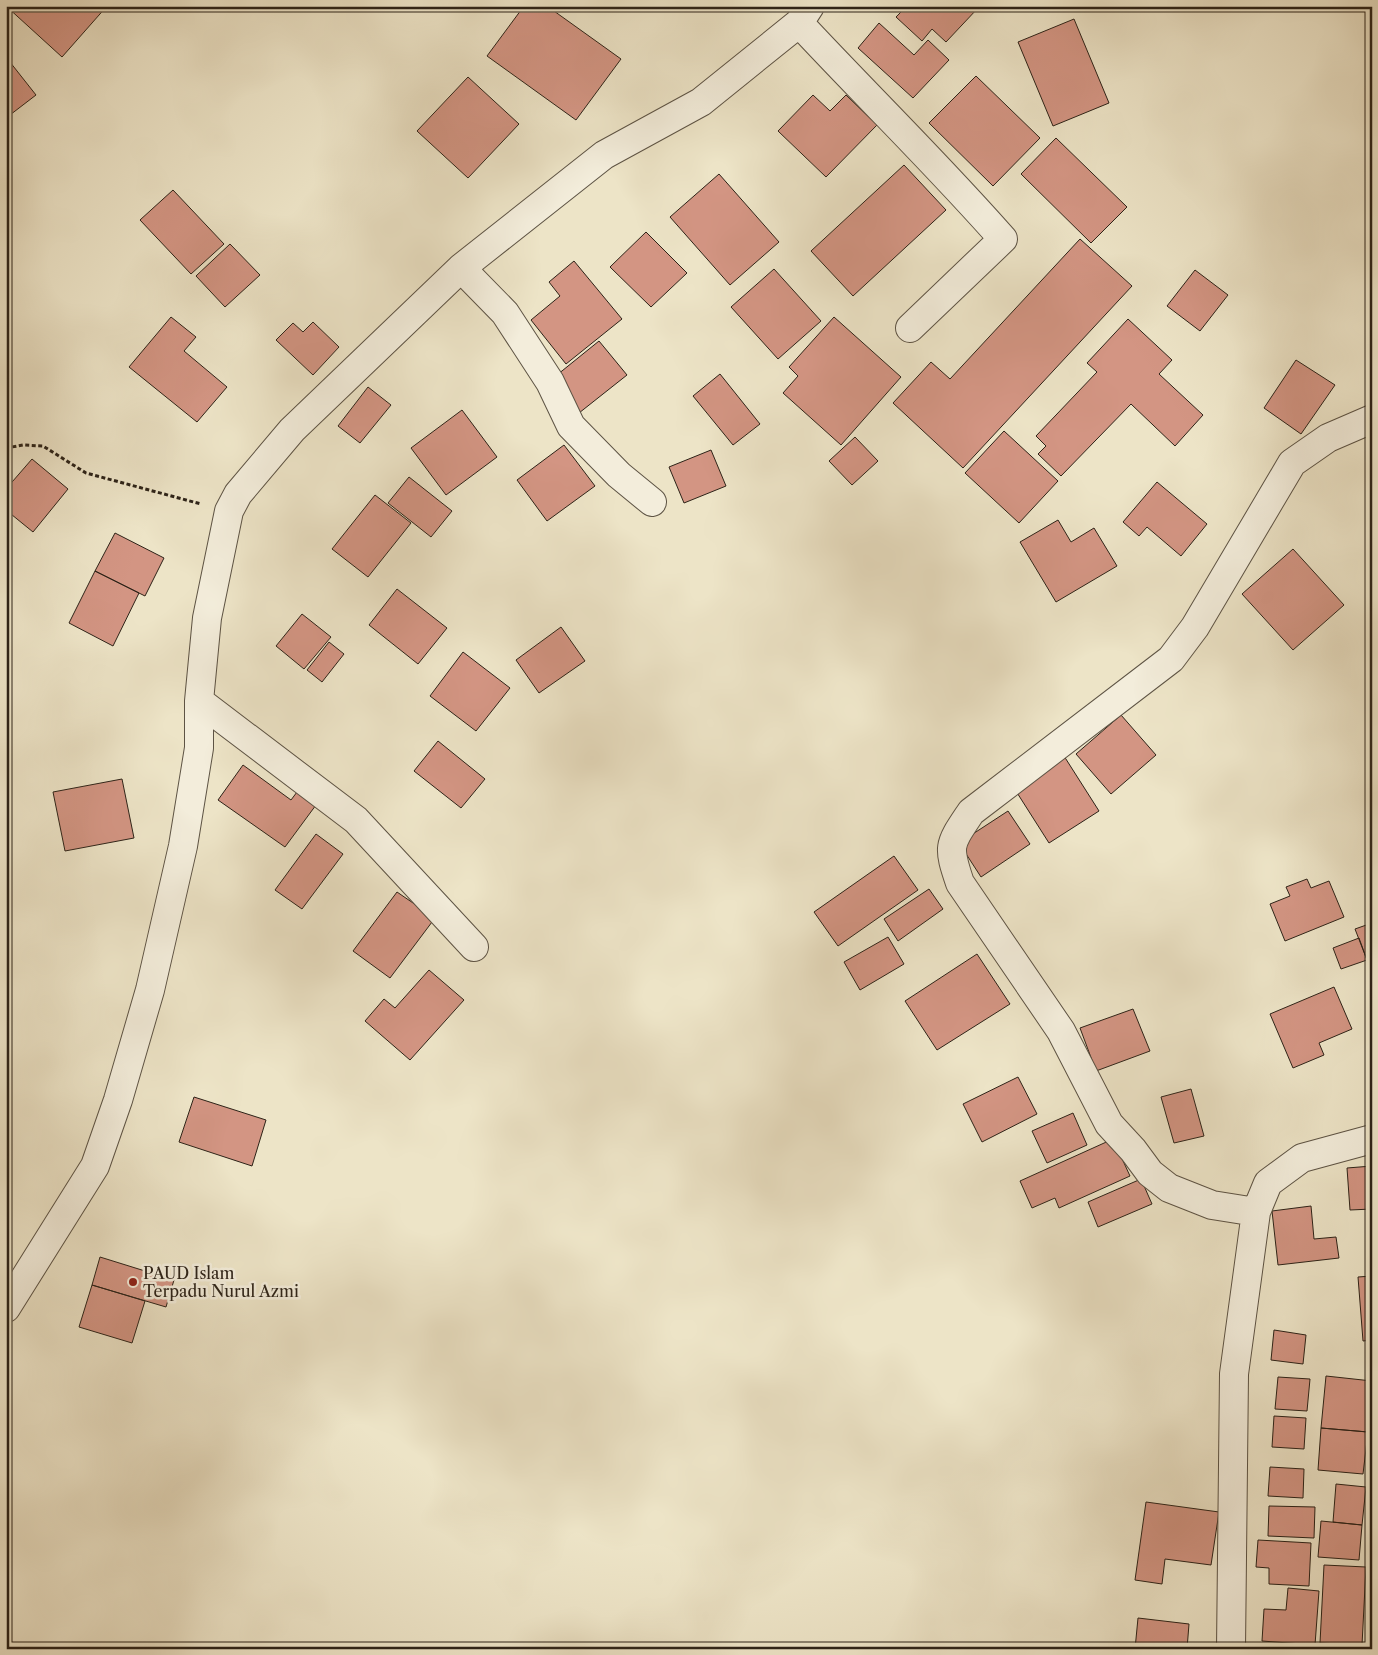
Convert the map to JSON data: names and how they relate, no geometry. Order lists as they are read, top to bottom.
{
  "places": ["PAUD Islam Terpadu Nurul Azmi"]
}
